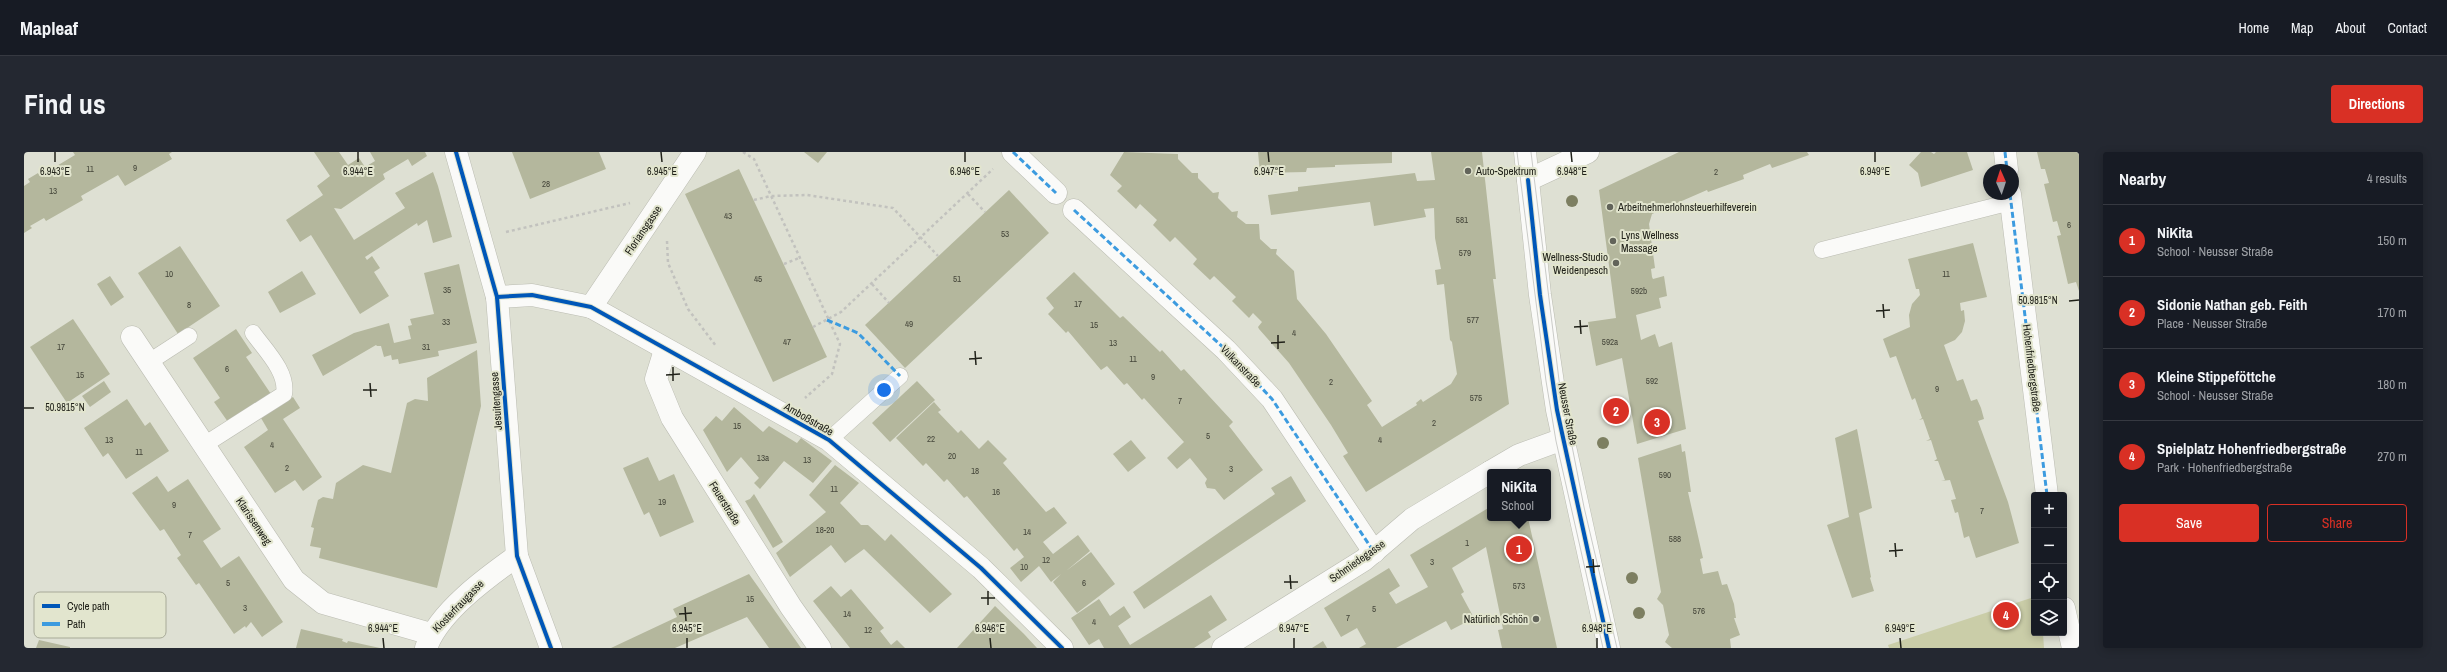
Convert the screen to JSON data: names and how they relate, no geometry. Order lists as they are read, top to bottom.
{
  "streets": {
    "street": [
      "Floriansgasse",
      "Vulkanstraße",
      "Hohenfriedbergstraße",
      "Jesuitengasse",
      "Neusser Straße",
      "Amboßstraße",
      "Feuerstraße",
      "Klarissenweg",
      "Schmiedegasse",
      "Klosterfraugasse"
    ]
  },
  "crossings": [
    ["Floriansgasse", "Amboßstraße"],
    ["Vulkanstraße", "Schmiedegasse"],
    ["Jesuitengasse", "Amboßstraße"],
    ["Jesuitengasse", "Klosterfraugasse"],
    ["Neusser Straße", "Schmiedegasse"],
    ["Amboßstraße", "Feuerstraße"],
    ["Klarissenweg", "Klosterfraugasse"]
  ],
  "places": [
    "Auto-Spektrum",
    "Arbeitnehmerlohnsteuerhilfeverein",
    "Lyns Wellness Massage",
    "Wellness-Studio Weidenpesch",
    "Natürlich Schön"
  ],
  "house_numbers": [
    "9",
    "11",
    "2",
    "28",
    "13",
    "43",
    "581",
    "6",
    "53",
    "579",
    "10",
    "11",
    "45",
    "51",
    "35",
    "592b",
    "17",
    "8",
    "577",
    "33",
    "49",
    "15",
    "4",
    "47",
    "592a",
    "13",
    "17",
    "31",
    "11",
    "6",
    "15",
    "9",
    "592",
    "2",
    "9",
    "575",
    "7",
    "2",
    "15",
    "5",
    "22",
    "13",
    "4",
    "4",
    "11",
    "20",
    "13a",
    "13",
    "2",
    "3",
    "18",
    "590",
    "11",
    "16",
    "19",
    "9",
    "7",
    "18-20",
    "14",
    "7",
    "588",
    "1",
    "12",
    "3",
    "10",
    "5",
    "6",
    "573",
    "15",
    "3",
    "5",
    "576",
    "14",
    "7",
    "4",
    "12"
  ],
  "legend": ["Cycle path", "Path"],
  "north": "top",
  "page": {
    "header": "Mapleaf",
    "nav": [
      "Home",
      "Map",
      "About",
      "Contact"
    ],
    "title": "Find us",
    "buttons": [
      "Directions",
      ["Save", "Share"]
    ],
    "heading": ["Nearby", "4 results"],
    "list": [
      {
        "mark": "1",
        "name": "NiKita",
        "note": "School · Neusser Straße",
        "value": "150 m"
      },
      {
        "mark": "2",
        "name": "Sidonie Nathan geb. Feith",
        "note": "Place · Neusser Straße",
        "value": "170 m"
      },
      {
        "mark": "3",
        "name": "Kleine Stippeföttche",
        "note": "School · Neusser Straße",
        "value": "180 m"
      },
      {
        "mark": "4",
        "name": "Spielplatz Hohenfriedbergstraße",
        "note": "Park · Hohenfriedbergstraße",
        "value": "270 m"
      }
    ],
    "pins": [
      "2",
      "3",
      "1",
      "4"
    ],
    "popup": ["NiKita", "School"],
    "map_buttons": ["+", "−"]
  },
  "coordinates": [
    "6.943°E",
    "6.944°E",
    "6.945°E",
    "6.946°E",
    "6.947°E",
    "6.948°E",
    "6.949°E",
    "50.9815°N"
  ]
}
